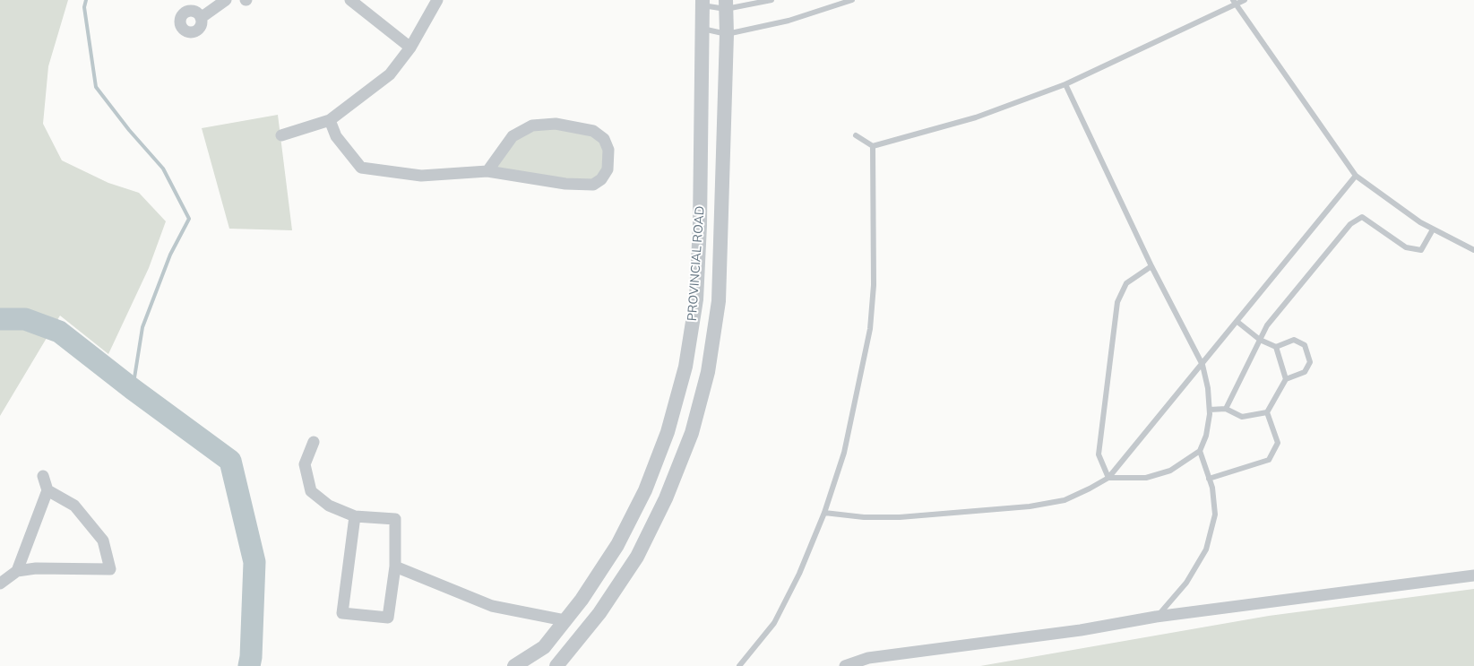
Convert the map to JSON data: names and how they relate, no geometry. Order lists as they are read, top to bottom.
{
  "streets": {
    "street": ["PROVINCIAL ROAD"]
  }
}
